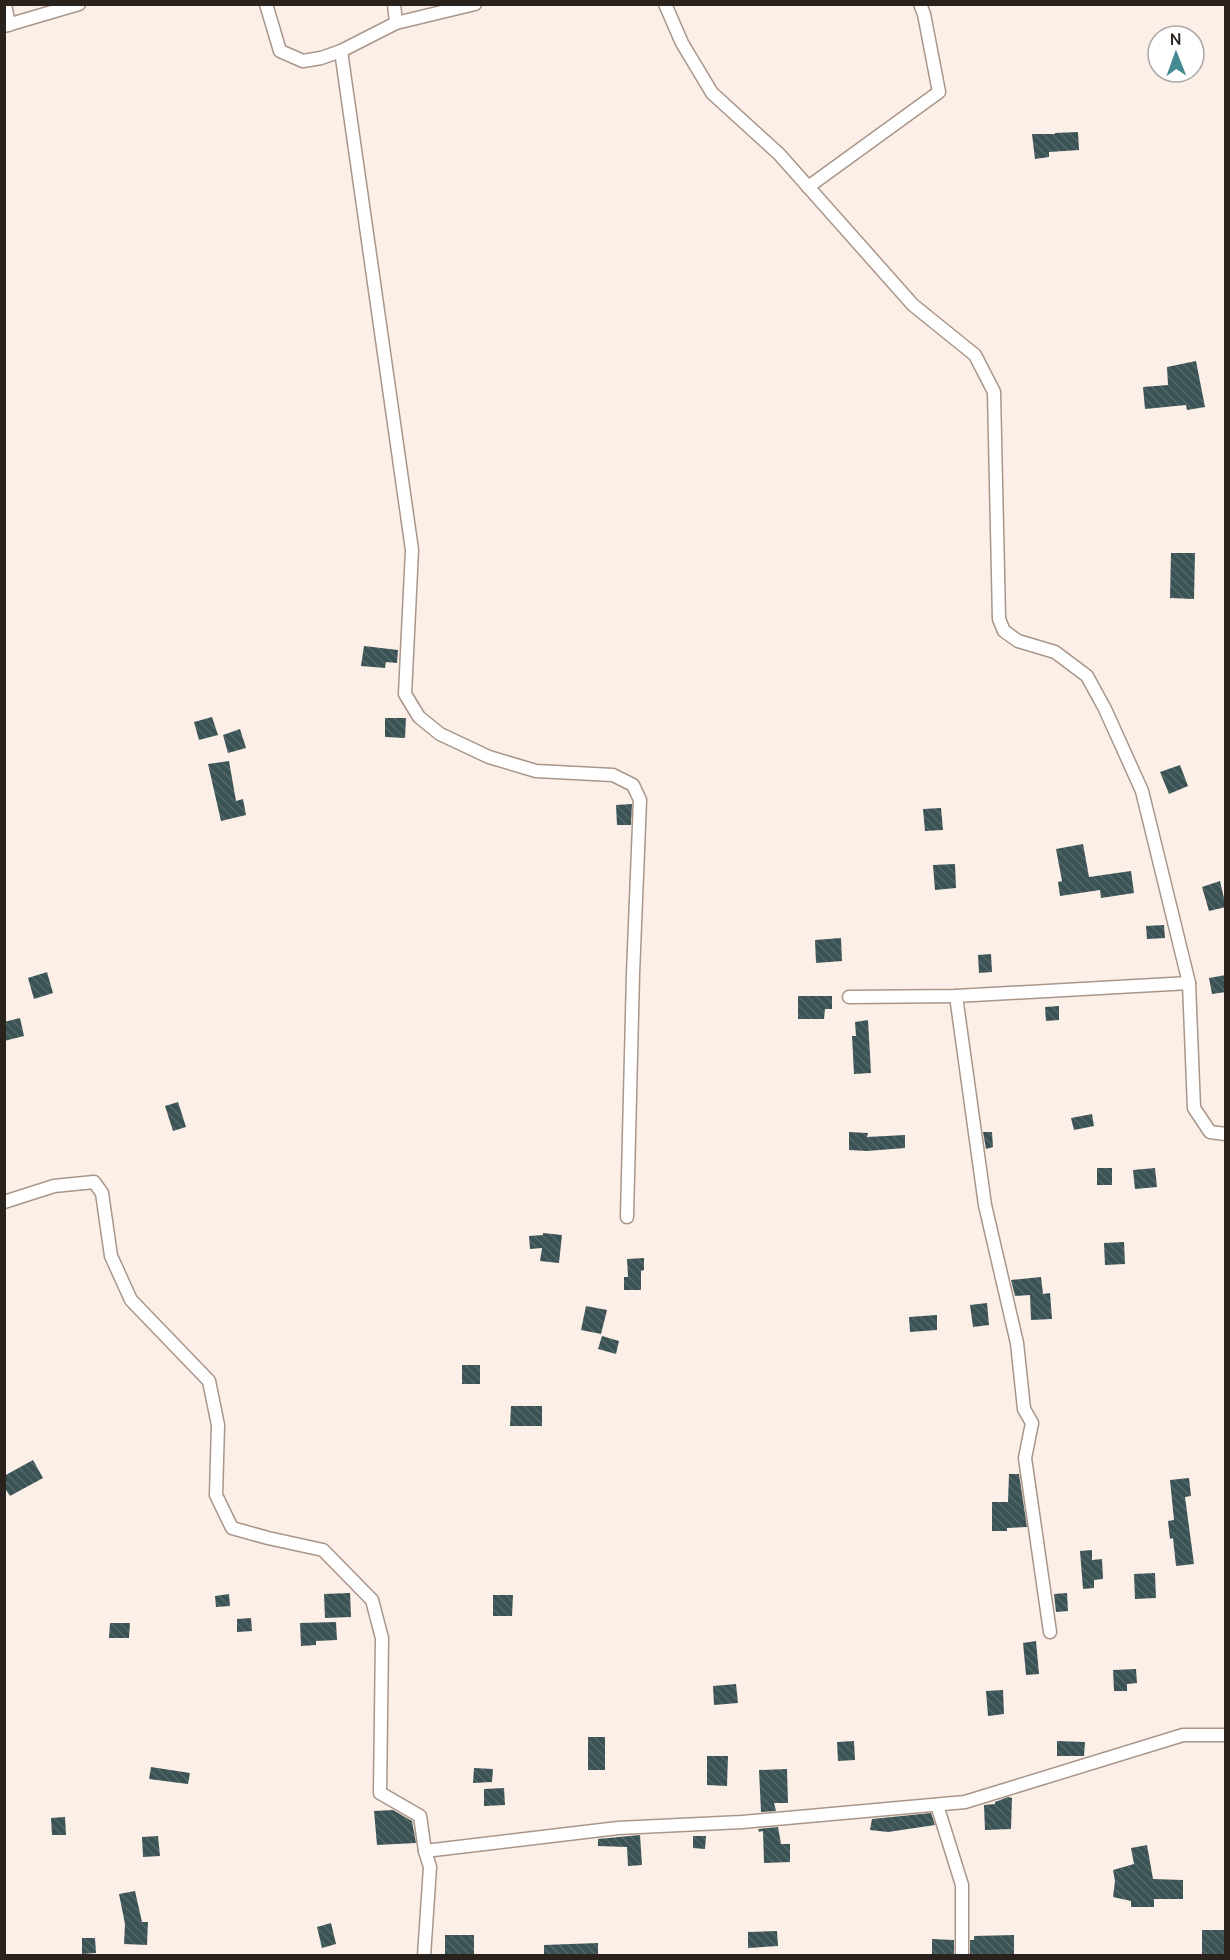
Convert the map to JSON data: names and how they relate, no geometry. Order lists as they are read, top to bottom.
{
  "north": "top"
}
